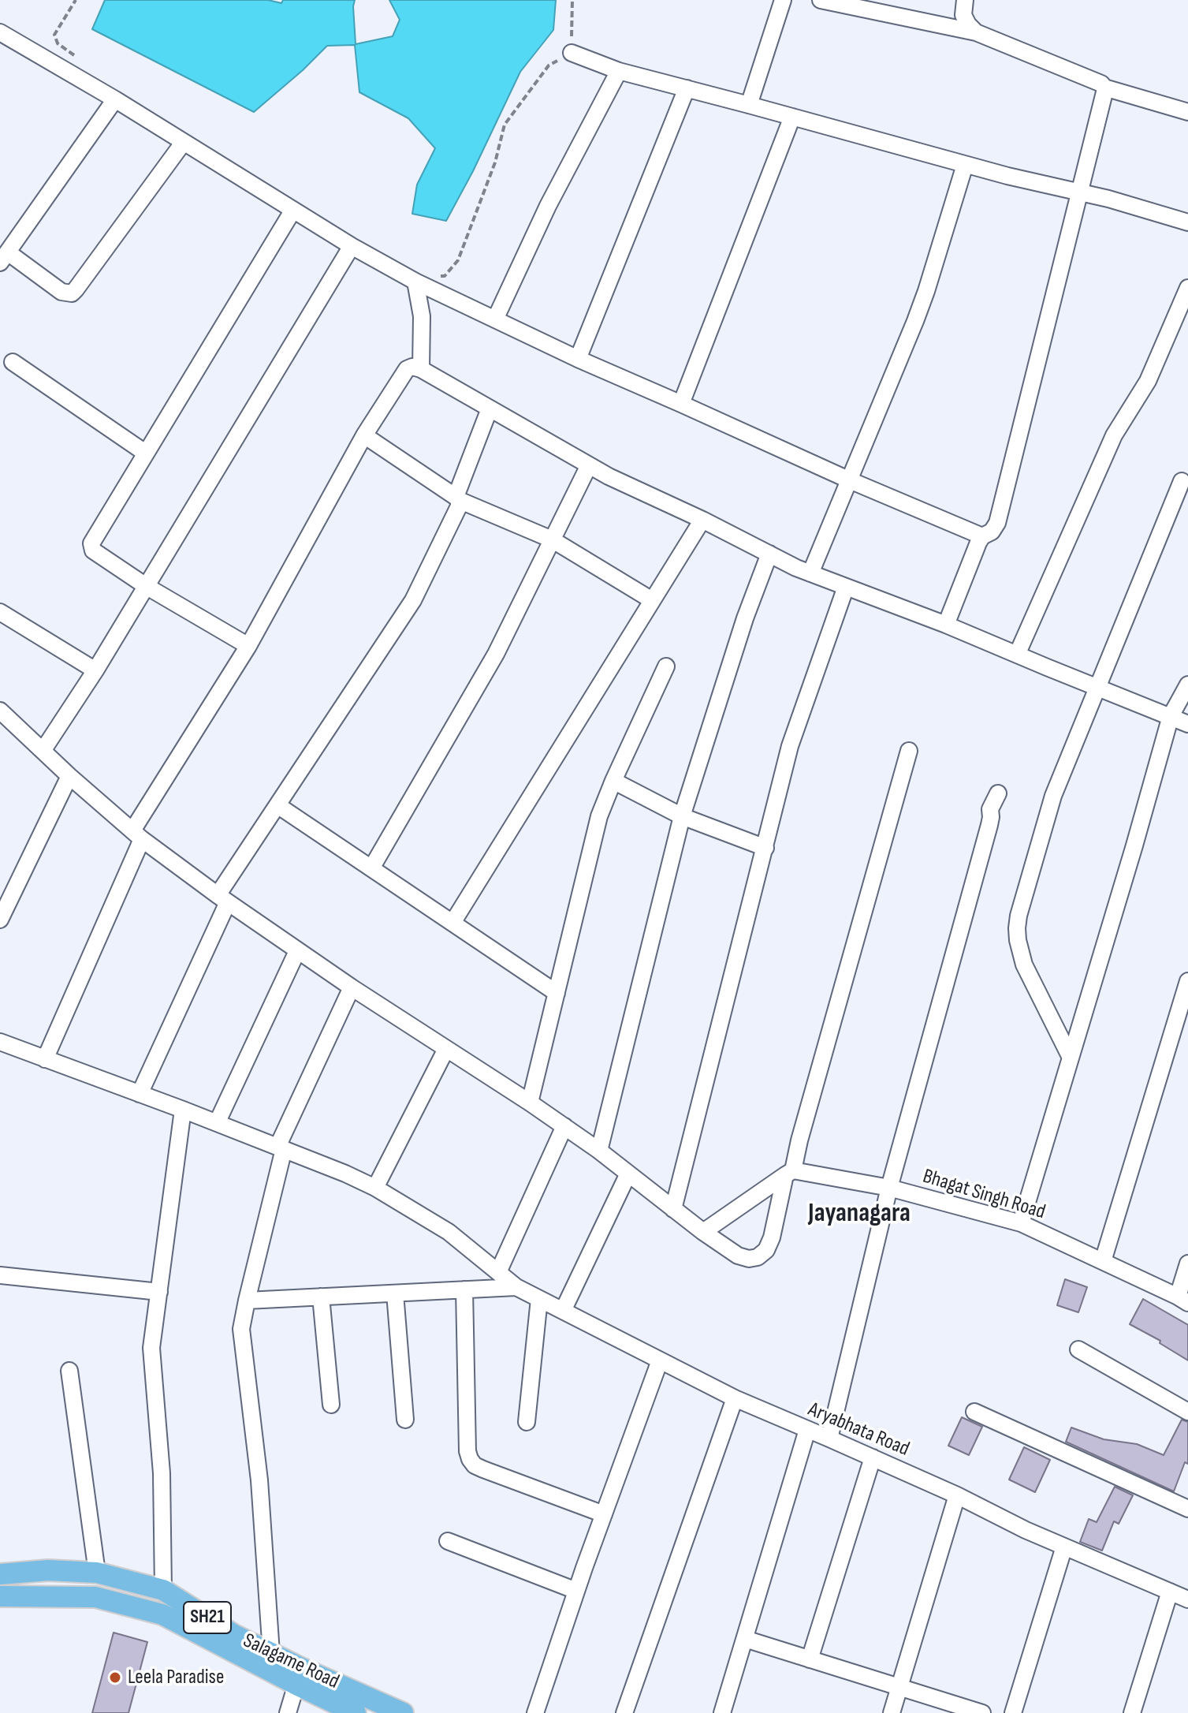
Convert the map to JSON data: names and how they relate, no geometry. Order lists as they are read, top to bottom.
{
  "streets": {
    "main road": ["SH21", "Salagame Road"],
    "street": ["Bhagat Singh Road", "Aryabhata Road"]
  },
  "districts": ["Jayanagara"],
  "places": ["Leela Paradise"]
}
